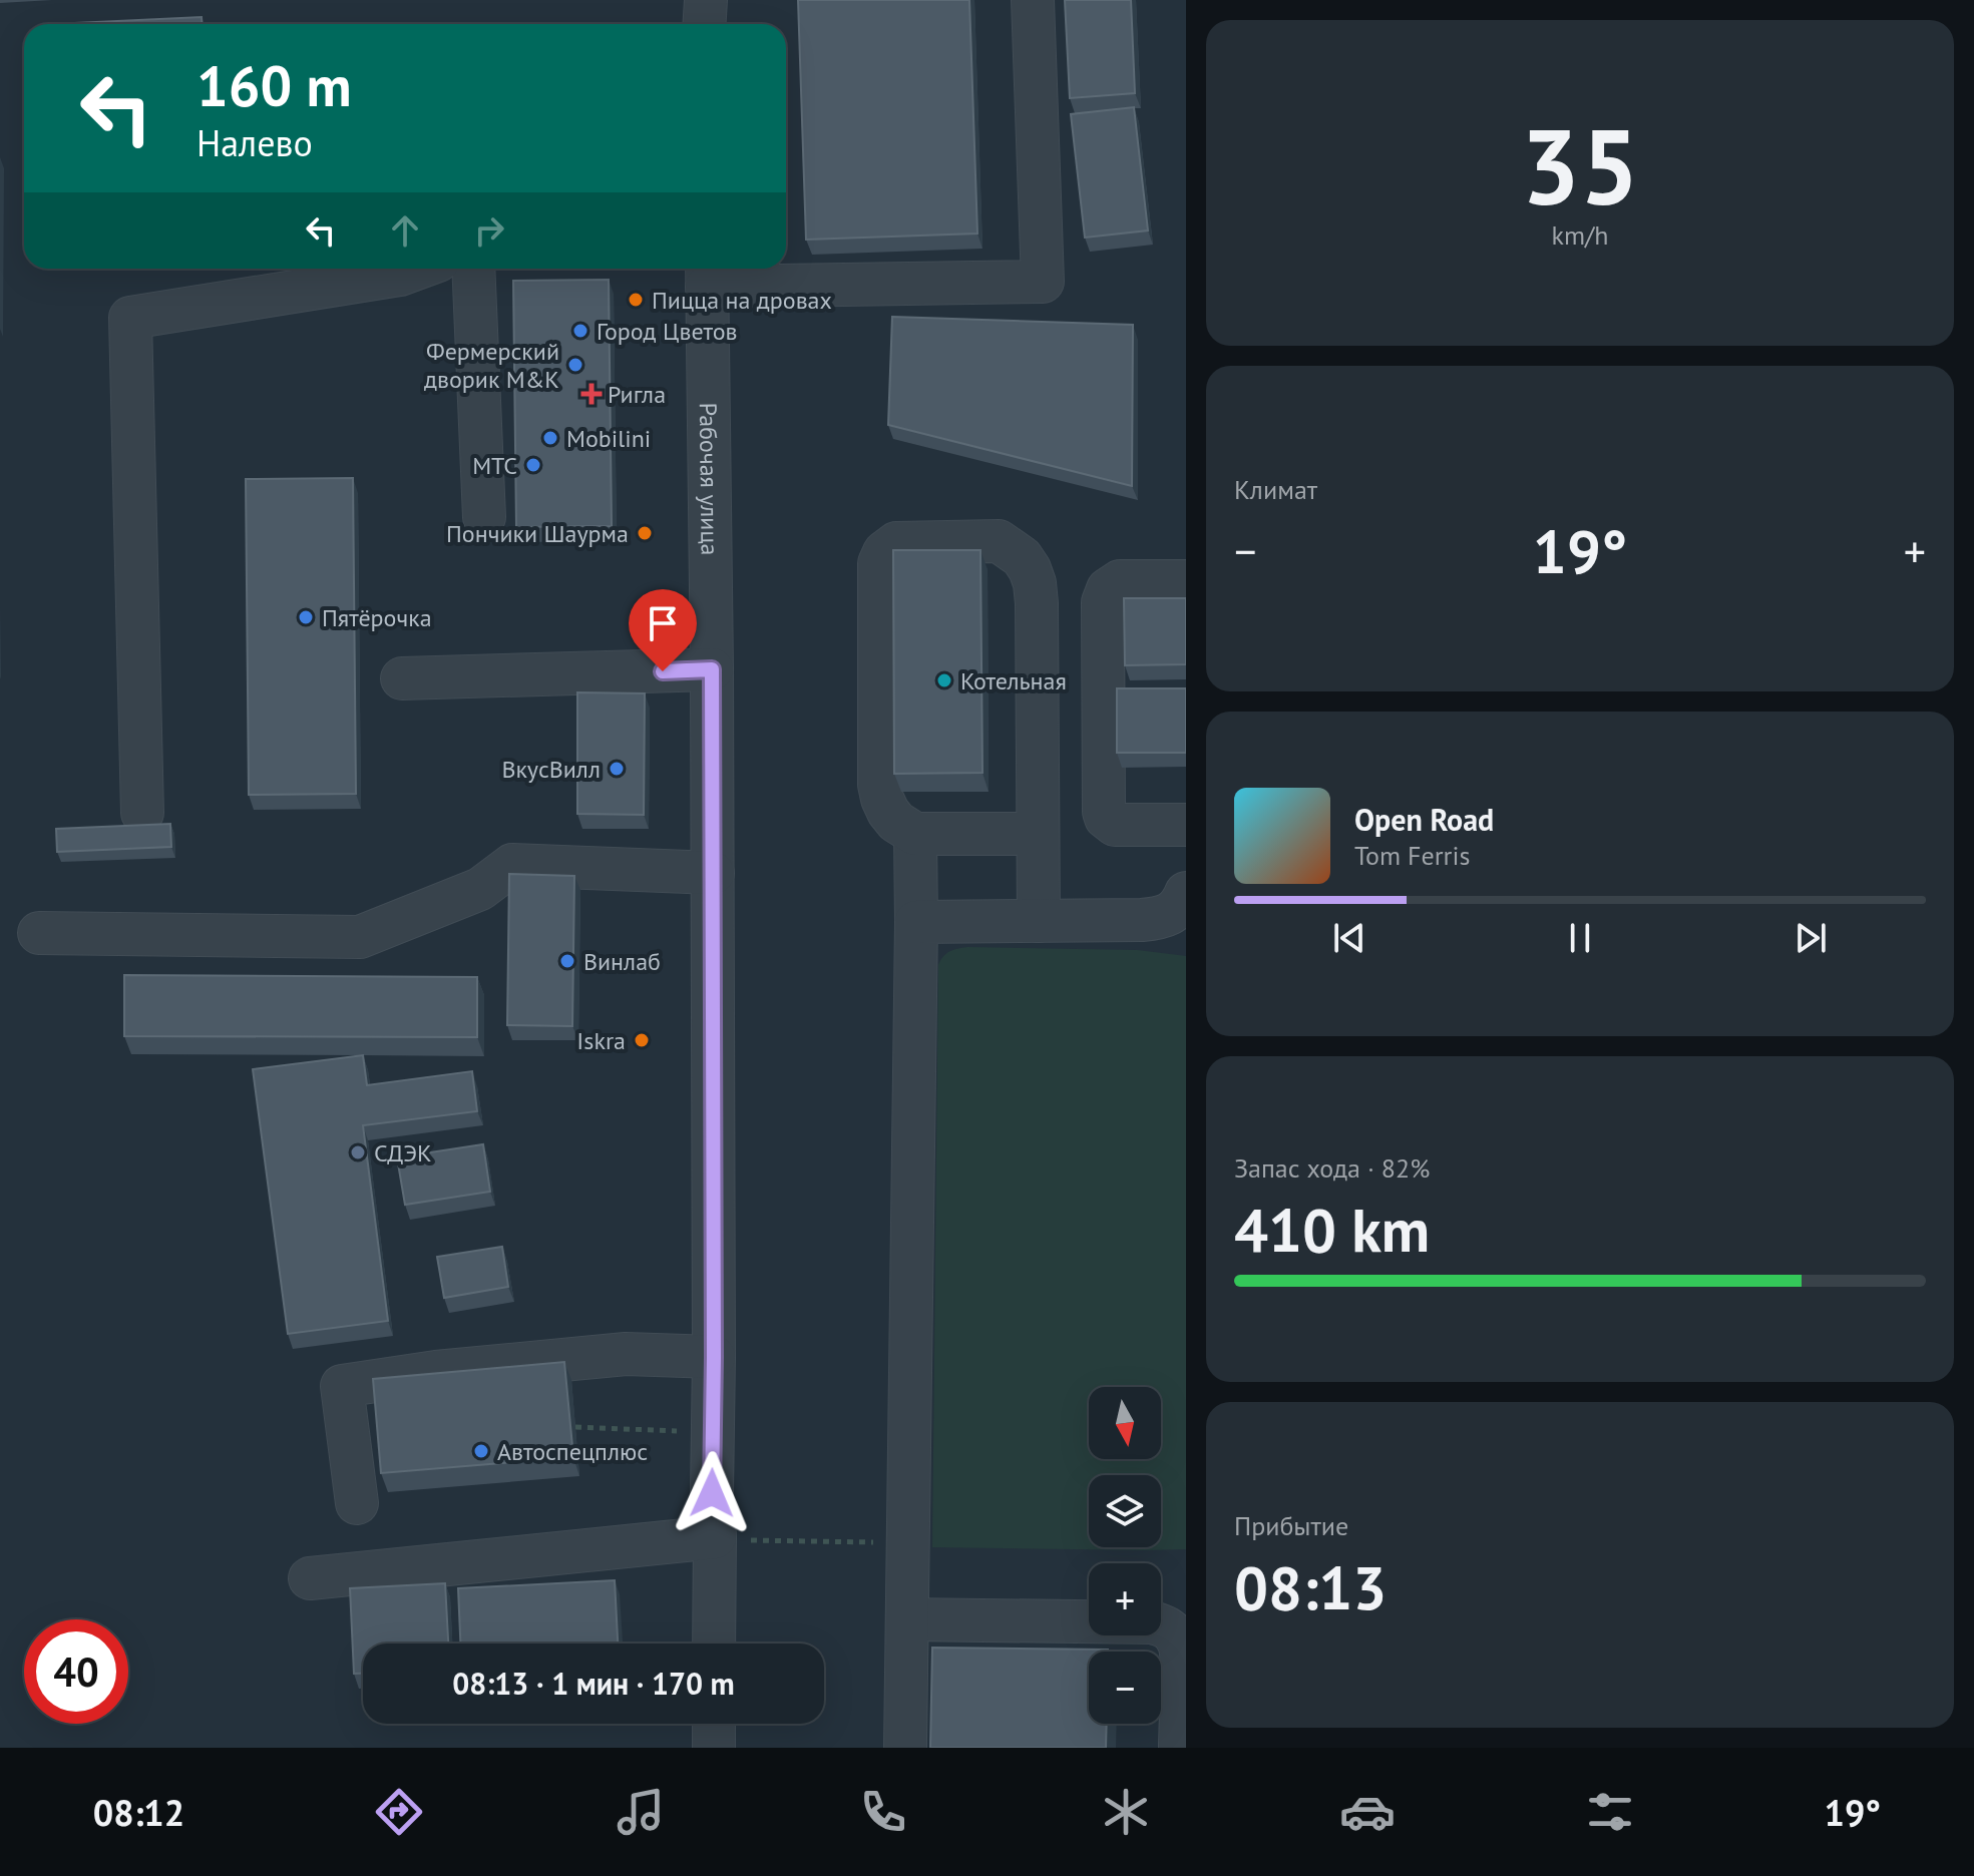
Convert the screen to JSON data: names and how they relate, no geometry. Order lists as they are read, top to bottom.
{
  "streets": {
    "street": ["Рабочая улица"]
  },
  "places": {
    "other": [
      "Пицца на дровах",
      "Город Цветов",
      "Фермерский дворик М&K",
      "Mobilini",
      "МТС",
      "Пончики Шаурма",
      "Пятёрочка",
      "Котельная",
      "ВкусВилл",
      "Винлаб",
      "Iskra",
      "СДЭК",
      "Автоспецплюс"
    ],
    "health": ["Ригла"]
  },
  "north": "bottom",
  "page": {
    "tile": [
      ["35", "km/h"],
      "Климат",
      ["Запас хода · 82%", "410 km"],
      ["Прибытие", "08:13"]
    ],
    "turn": ["160 m", "Налево"],
    "heat": ["−", "19°", "+"],
    "song": ["Open Road", "Tom Ferris"],
    "map_buttons": ["+", "−"],
    "limit": "40",
    "trip": "08:13 · 1 мин · 170 m",
    "tabs": ["08:12", "19°"]
  }
}
